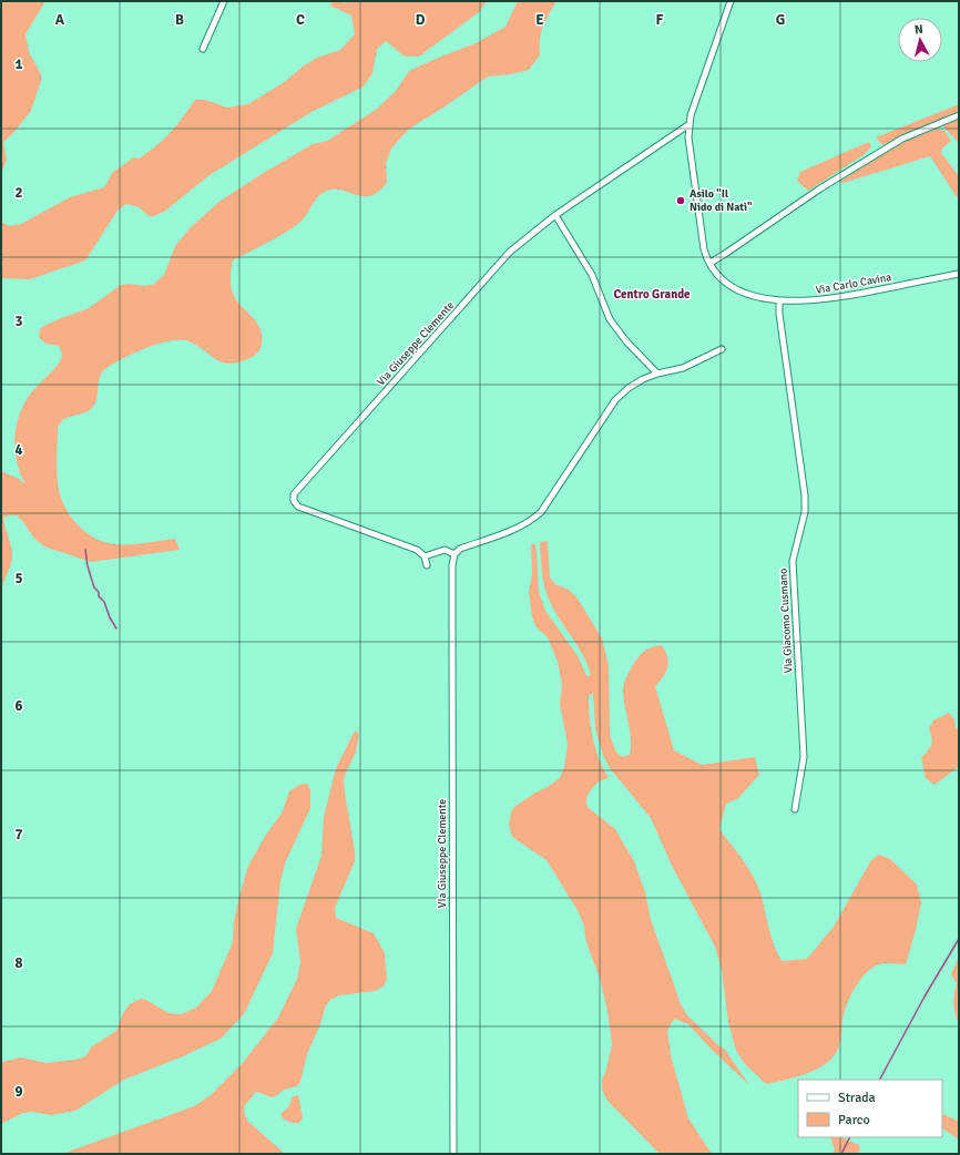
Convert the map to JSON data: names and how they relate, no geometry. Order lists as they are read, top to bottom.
{
  "streets": {
    "street": [
      "Via Carlo Cavina",
      "Via Giuseppe Clemente",
      "Via Giacomo Cusmano",
      "VIa Giuseppe Clemente"
    ]
  },
  "crossings": [
    ["Via Carlo Cavina", "Via Giuseppe Clemente"],
    ["Via Carlo Cavina", "Via Giacomo Cusmano"]
  ],
  "districts": ["Centro Grande"],
  "places": ["Asilo \"Il Nido di Natì\""],
  "legend": ["Strada", "Parco"],
  "north": "top",
  "grid": {
    "columns": [
      "A",
      "B",
      "C",
      "D",
      "E",
      "F",
      "G"
    ],
    "rows": [
      "1",
      "2",
      "3",
      "4",
      "5",
      "6",
      "7",
      "8",
      "9"
    ]
  }
}
